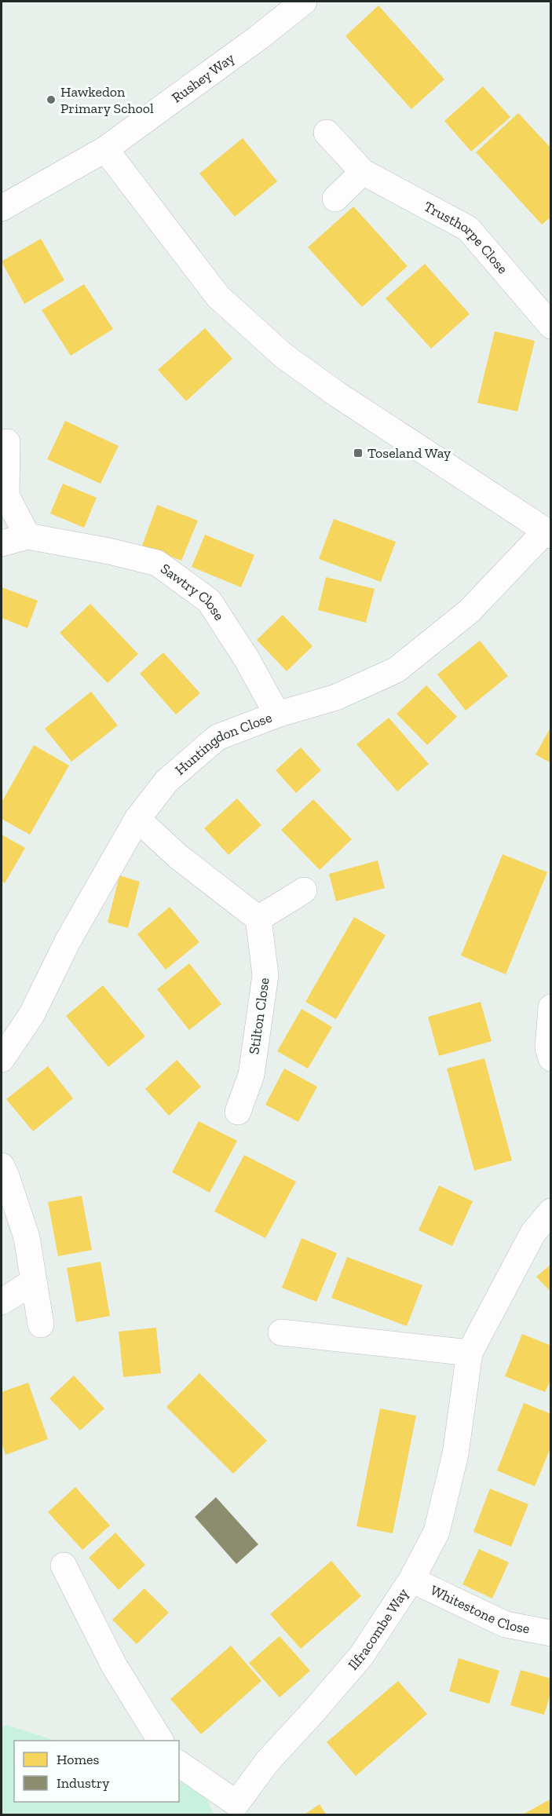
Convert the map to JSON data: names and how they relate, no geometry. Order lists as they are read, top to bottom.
{
  "streets": {
    "street": [
      "Rushey Way",
      "Trusthorpe Close",
      "Sawtry Close",
      "Huntingdon Close",
      "Stilton Close",
      "Whitestone Close",
      "Ilfracombe Way"
    ]
  },
  "crossings": [
    ["Sawtry Close", "Huntingdon Close"],
    ["Whitestone Close", "Ilfracombe Way"]
  ],
  "places": {
    "other": ["Hawkedon Primary School"],
    "transit": ["Toseland Way"]
  },
  "legend": ["Homes", "Industry"]
}
